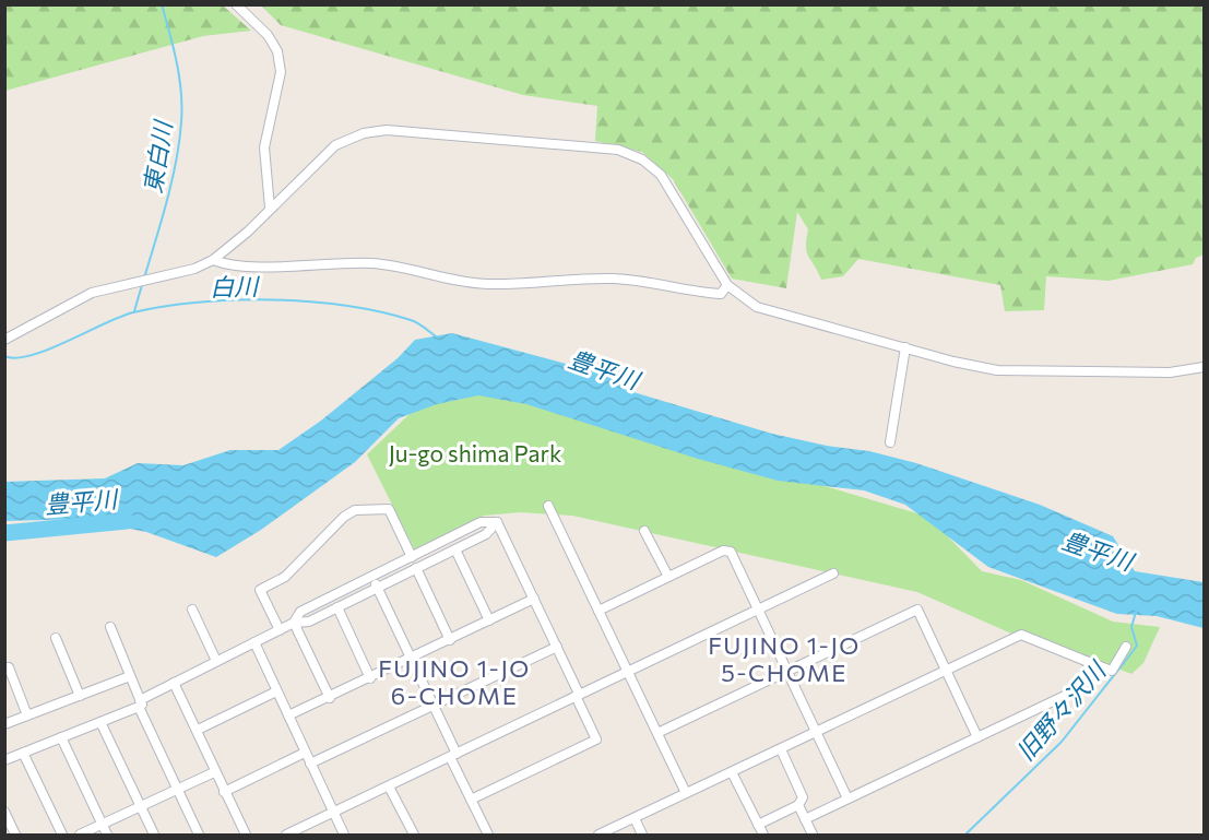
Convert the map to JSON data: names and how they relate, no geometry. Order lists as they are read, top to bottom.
{
  "districts": ["FUJINO 1-JO 5-CHOME", "FUJINO 1-JO 6-CHOME"],
  "water": [
    "東白川",
    "白川",
    "豊平川",
    "旧野々沢川"
  ],
  "parks": ["Ju-go shima Park"]
}
